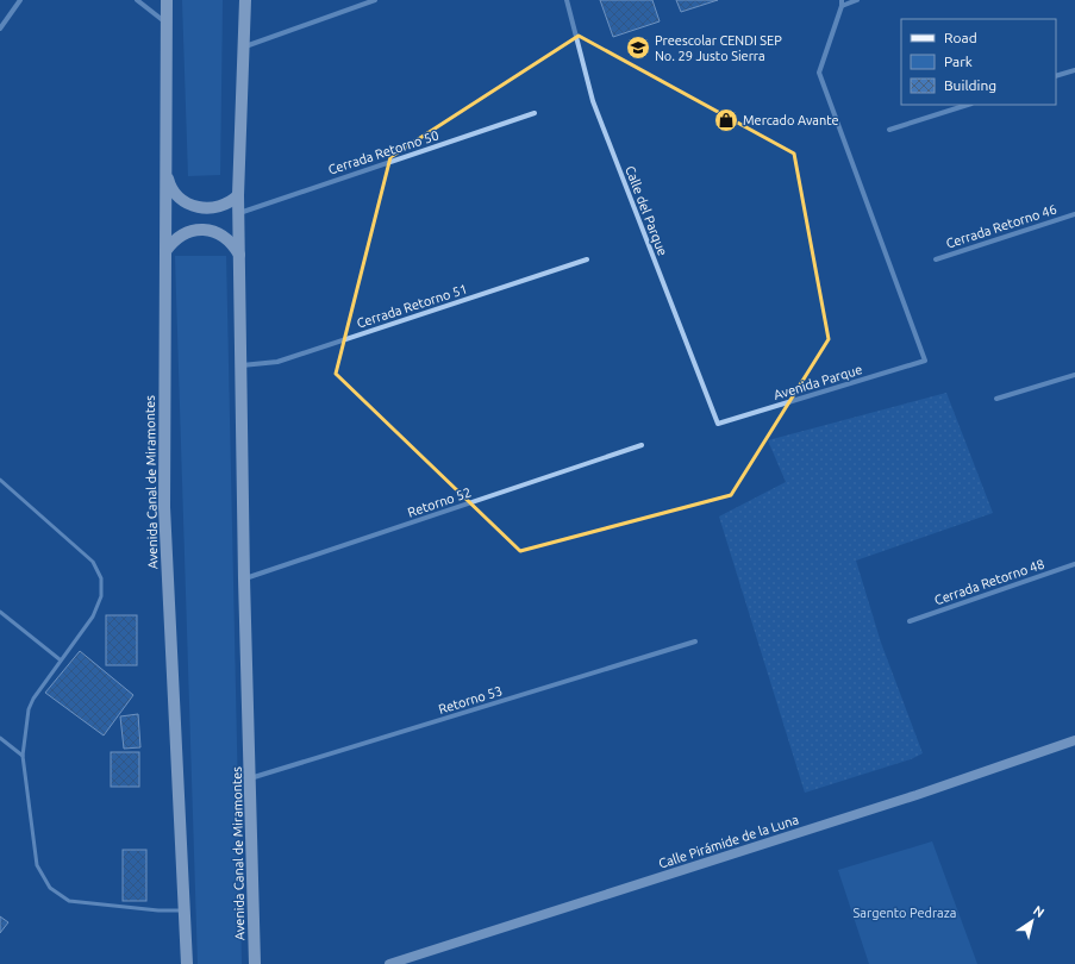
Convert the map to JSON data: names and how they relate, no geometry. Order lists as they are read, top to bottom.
{
  "streets": {
    "main road": ["Avenida Canal de Miramontes"],
    "street": [
      "Cerrada Retorno 50",
      "Calle del Parque",
      "Cerrada Retorno 46",
      "Cerrada Retorno 51",
      "Avenida Parque",
      "Retorno 52",
      "Cerrada Retorno 48",
      "Retorno 53",
      "Calle Pirámide de la Luna"
    ]
  },
  "crossings": [
    ["Cerrada Retorno 50", "Avenida Canal de Miramontes"],
    ["Calle del Parque", "Avenida Parque"],
    ["Cerrada Retorno 51", "Avenida Canal de Miramontes"],
    ["Avenida Canal de Miramontes", "Retorno 52"],
    ["Avenida Canal de Miramontes", "Retorno 53"]
  ],
  "parks": ["Sargento Pedraza"],
  "places": {
    "school or university": ["Preescolar CENDI SEP No. 29 Justo Sierra"],
    "shop": ["Mercado Avante"]
  },
  "legend": ["Road", "Park", "Building"],
  "north": "top right"
}
